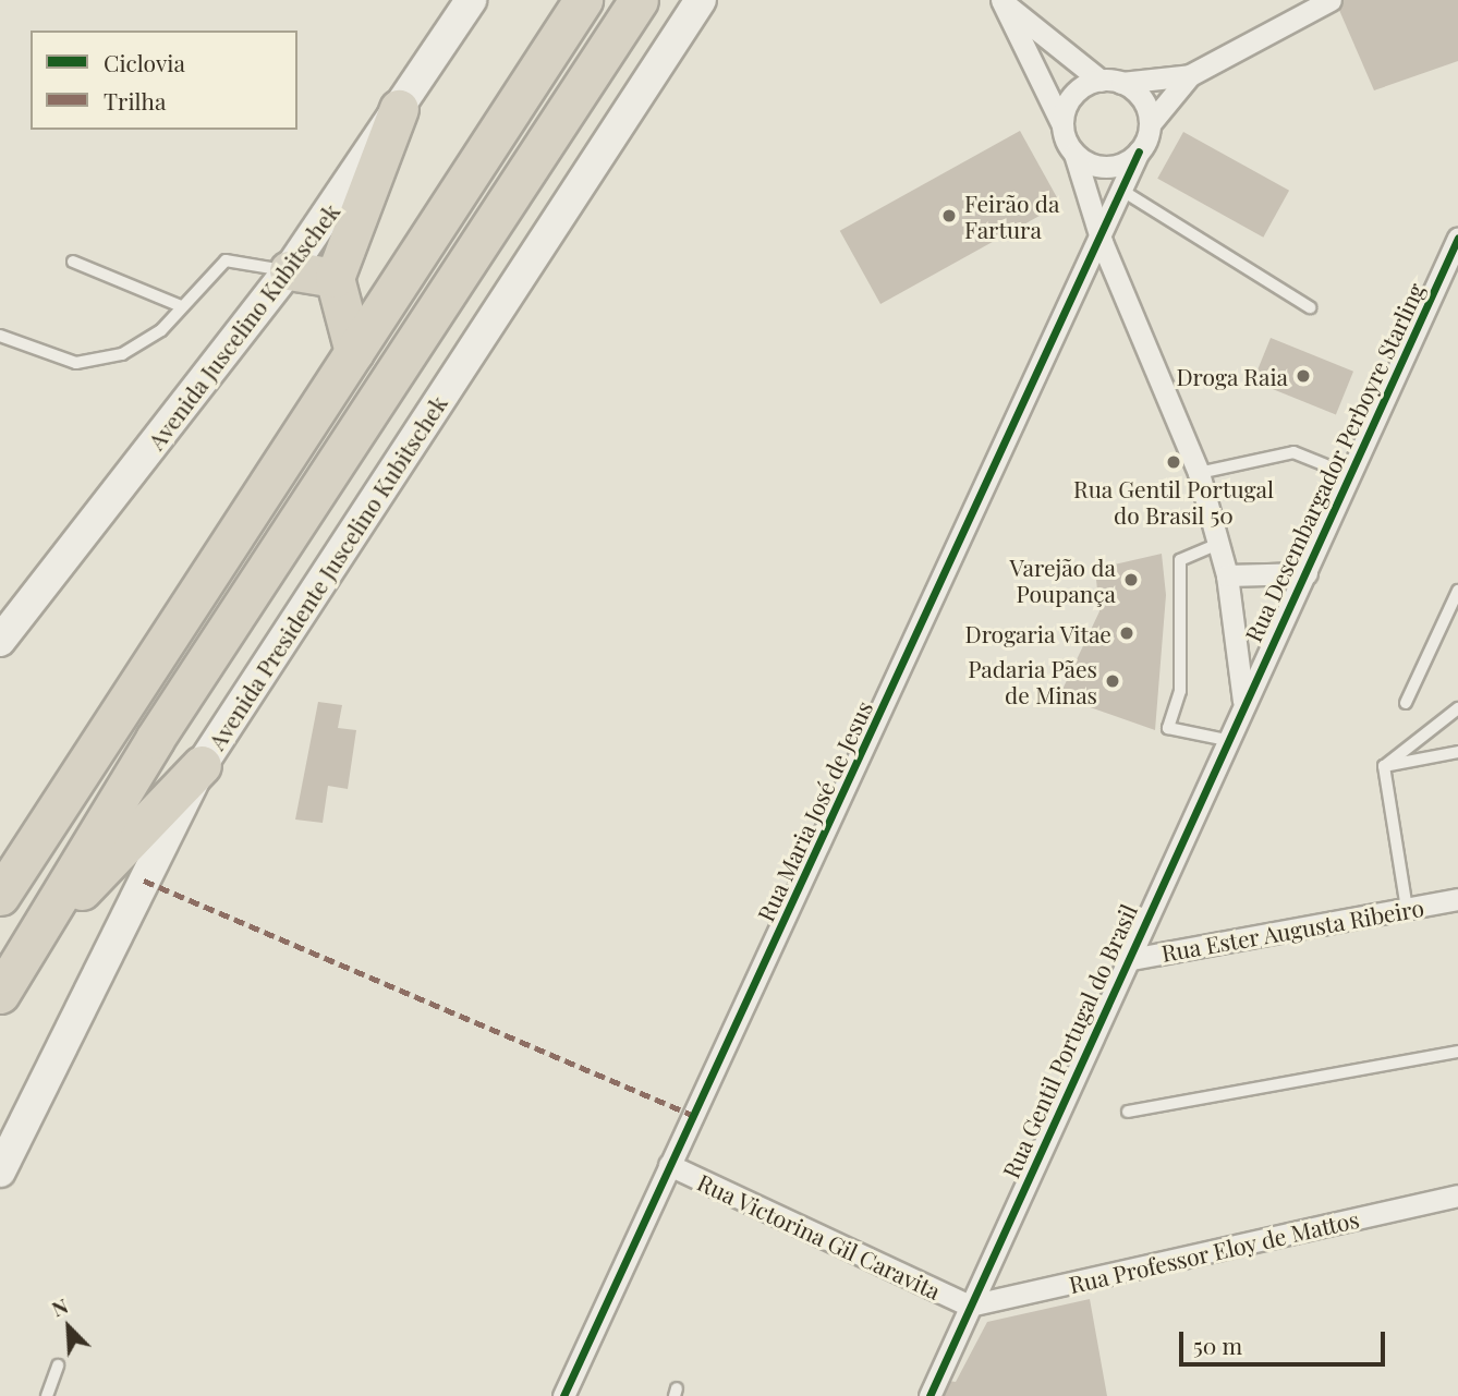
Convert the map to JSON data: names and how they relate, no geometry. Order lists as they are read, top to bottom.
{
  "streets": {
    "main road": ["Avenida Juscelino Kubitschek", "Avenida Presidente Juscelino Kubitschek"],
    "street": [
      "Rua Desembargador Perboyre Starling",
      "Rua Maria José de Jesus",
      "Rua Ester Augusta Ribeiro",
      "Rua Gentil Portugal do Brasil",
      "Rua Victorina Gil Caravita",
      "Rua Professor Eloy de Mattos"
    ]
  },
  "crossings": [
    ["Rua Desembargador Perboyre Starling", "Rua Gentil Portugal do Brasil"],
    ["Rua Maria José de Jesus", "Rua Victorina Gil Caravita"],
    ["Rua Ester Augusta Ribeiro", "Rua Gentil Portugal do Brasil"],
    ["Rua Gentil Portugal do Brasil", "Rua Victorina Gil Caravita"],
    ["Rua Gentil Portugal do Brasil", "Rua Professor Eloy de Mattos"],
    ["Rua Victorina Gil Caravita", "Rua Professor Eloy de Mattos"]
  ],
  "places": [
    "Feirão da Fartura",
    "Droga Raia",
    "Rua Gentil Portugal do Brasil 50",
    "Varejão da Poupança",
    "Drogaria Vitae",
    "Padaria Pães de Minas"
  ],
  "legend": ["Ciclovia", "Trilha"],
  "scale_bar": "50 m",
  "north": "top left"
}
